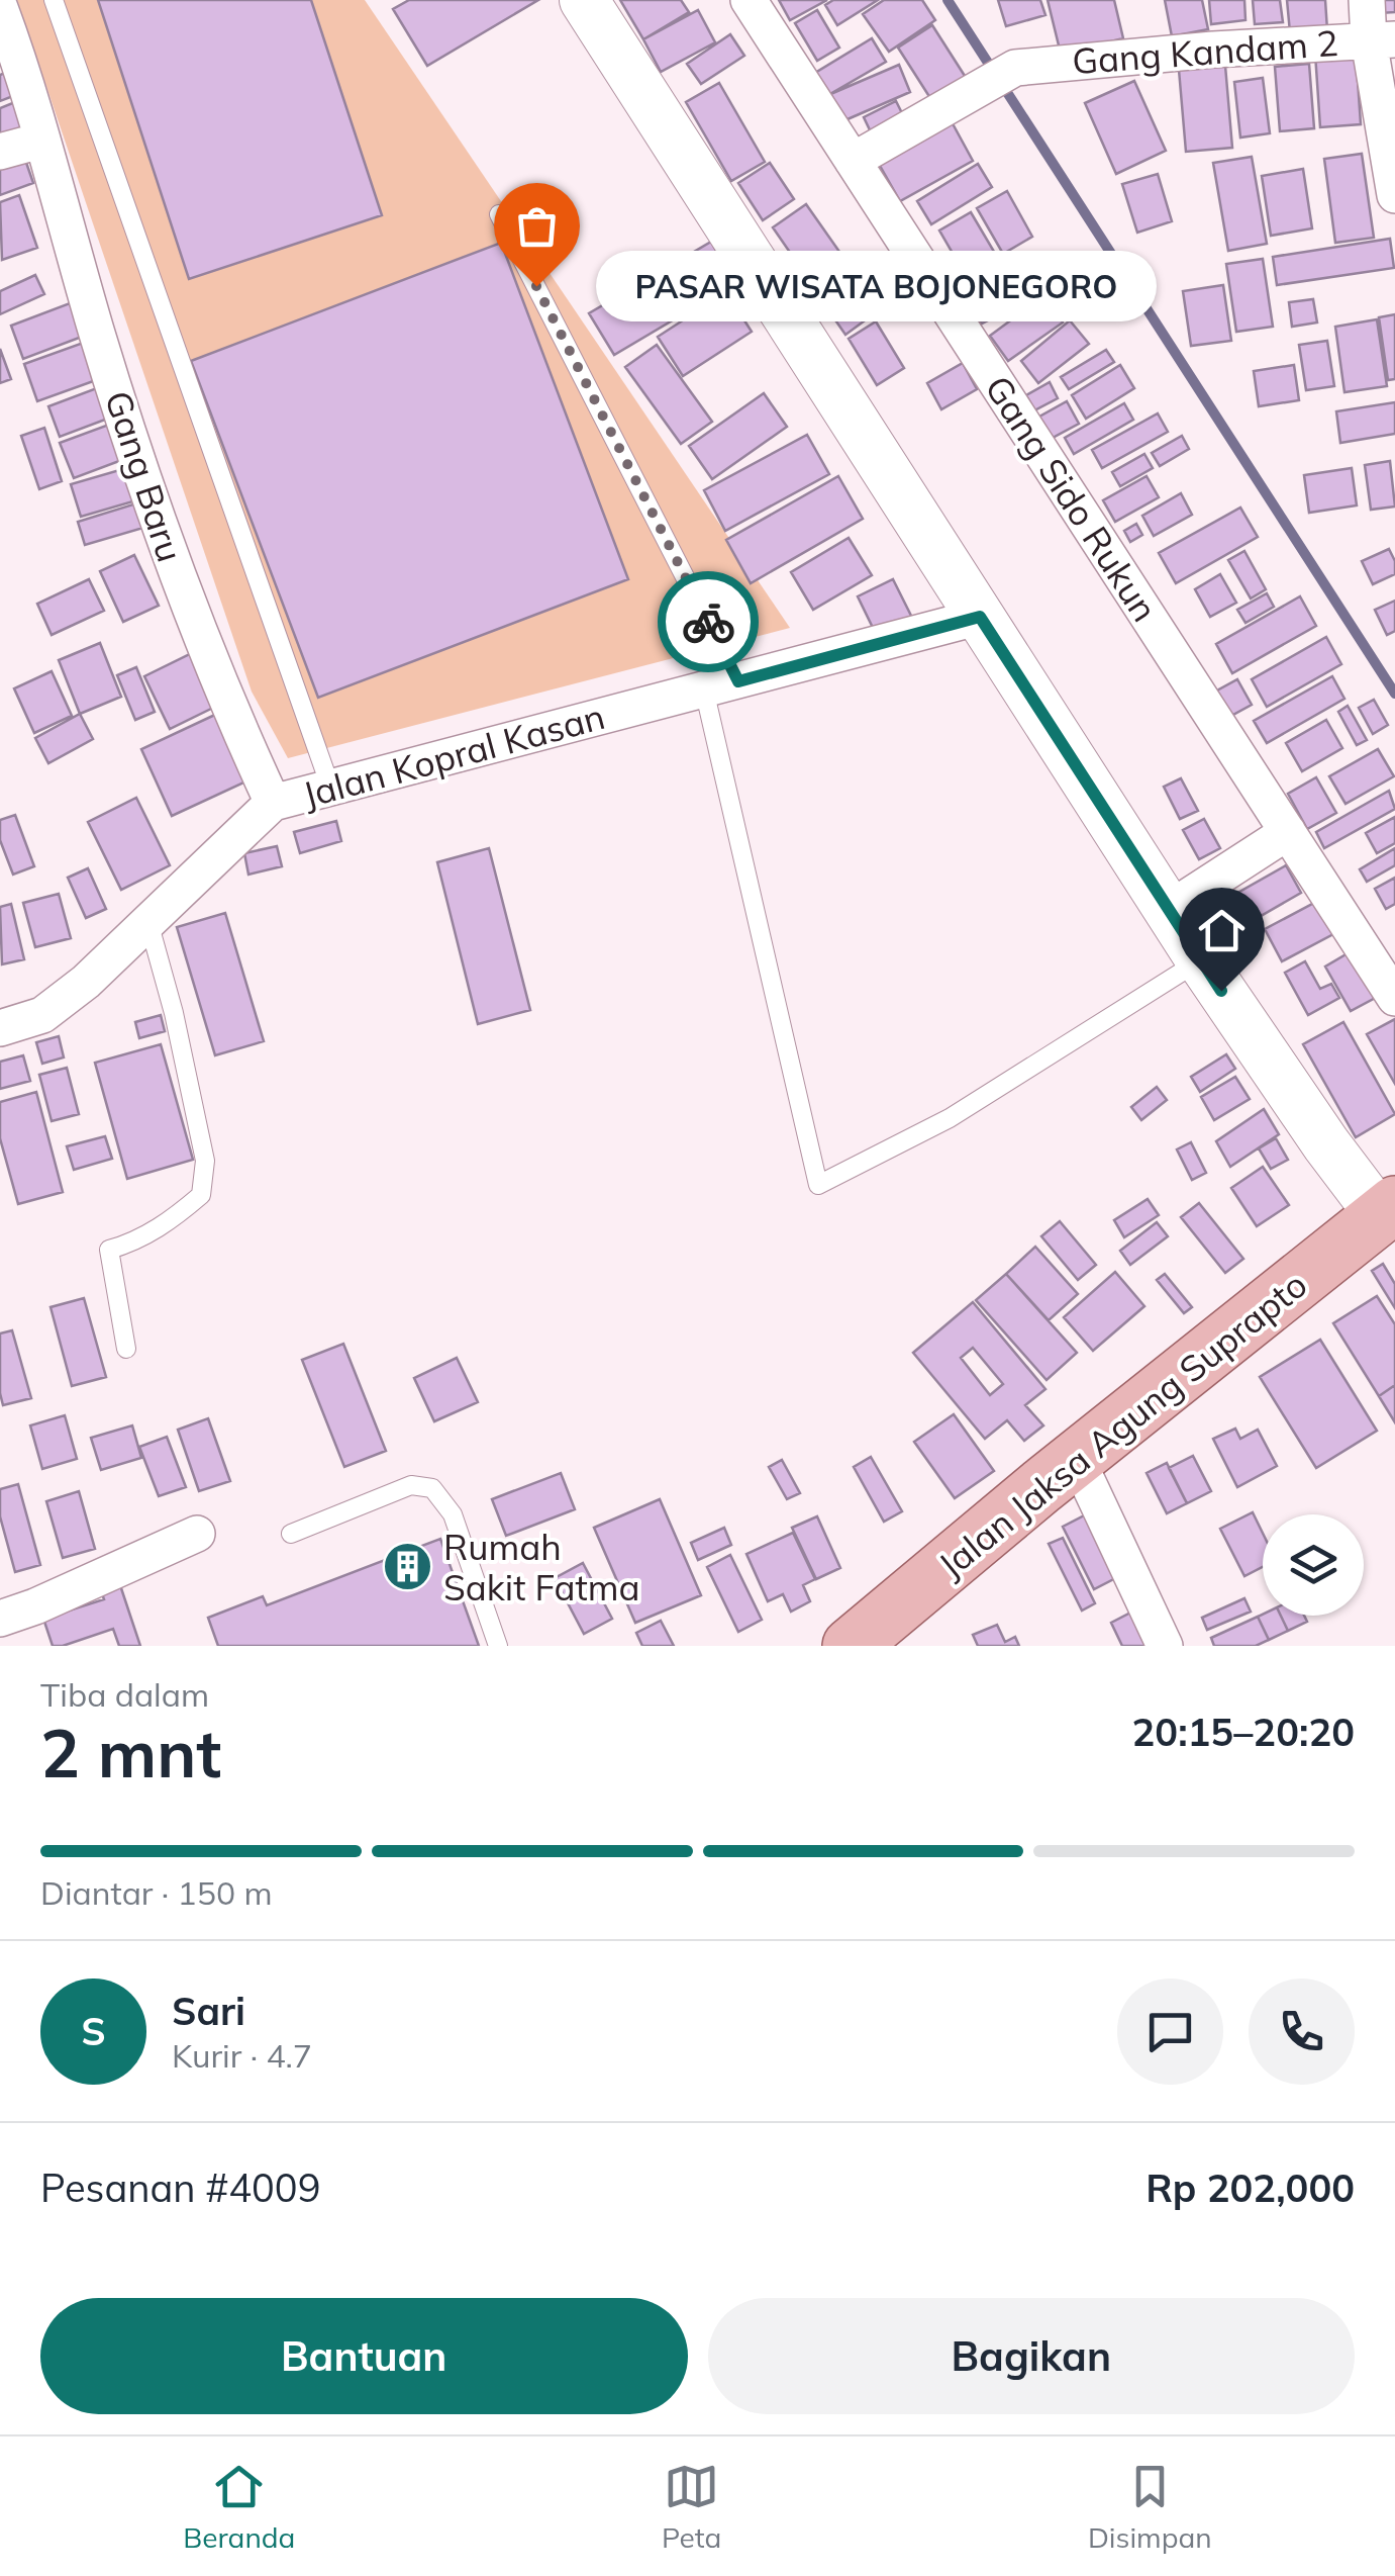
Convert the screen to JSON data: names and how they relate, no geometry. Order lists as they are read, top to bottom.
{
  "streets": {
    "main road": ["Jalan Jaksa Agung Suprapto"],
    "street": [
      "Gang Kandam 2",
      "Gang Baru",
      "Gang Sido Rukun",
      "Jalan Kopral Kasan"
    ]
  },
  "crossings": [
    ["Gang Kandam 2", "Gang Sido Rukun"],
    ["Gang Baru", "Jalan Kopral Kasan"]
  ],
  "places": {
    "other": ["PASAR WISATA BOJONEGORO"],
    "building": ["Rumah Sakit Fatma"]
  },
  "page": {
    "bubble": "PASAR WISATA BOJONEGORO",
    "heading": ["2 mnt", "Tiba dalam", "20:15–20:20"],
    "panel": [
      "Sari",
      "Kurir · 4.7",
      "Pesanan #4009",
      "Rp 202,000"
    ],
    "bar": "Diantar · 150 m",
    "round": "S",
    "buttons": ["Bantuan", "Bagikan"],
    "tabs": ["Beranda", "Peta", "Disimpan"]
  }
}
